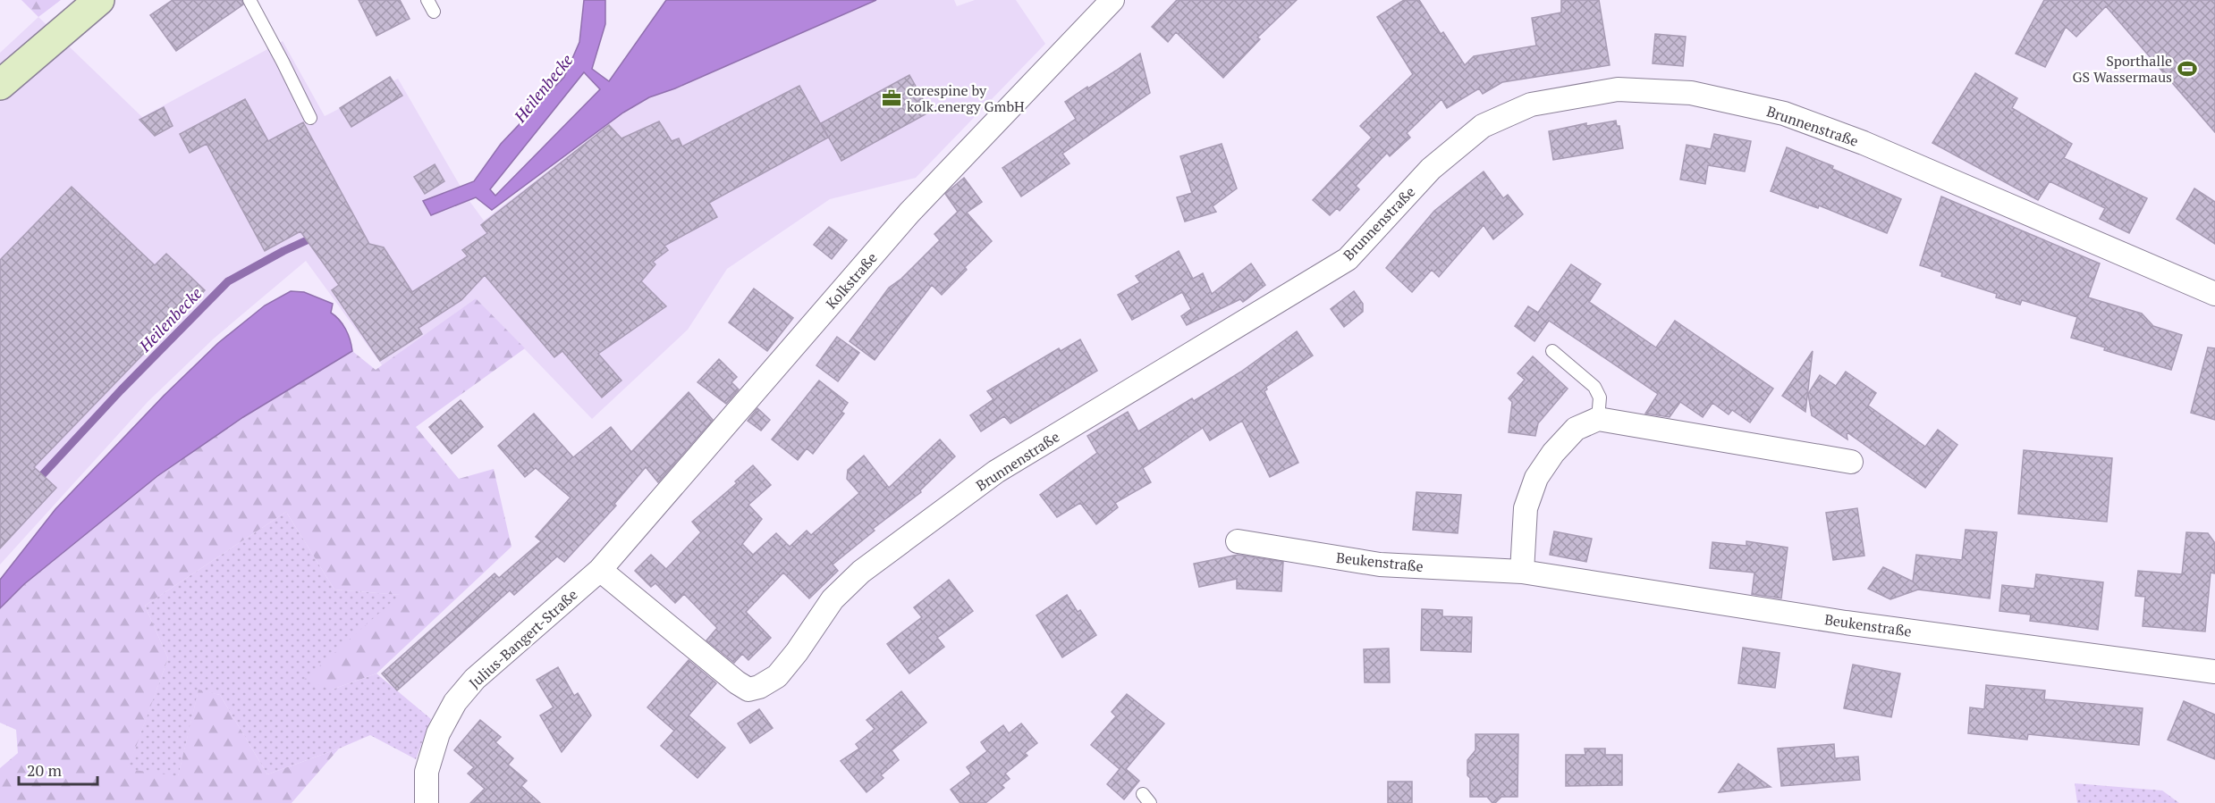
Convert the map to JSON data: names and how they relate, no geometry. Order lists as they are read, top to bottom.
{
  "streets": {
    "street": [
      "Brunnenstraße",
      "Kolkstraße",
      "Beukenstraße",
      "Julius-Bangert-Straße"
    ]
  },
  "crossings": [
    ["Brunnenstraße", "Kolkstraße"],
    ["Brunnenstraße", "Julius-Bangert-Straße"],
    ["Kolkstraße", "Julius-Bangert-Straße"]
  ],
  "water": ["Heilenbecke"],
  "places": {
    "sports": ["Sporthalle GS Wassermaus"],
    "office": ["corespine by kolk.energy GmbH"]
  },
  "scale_bar": "20 m"
}
